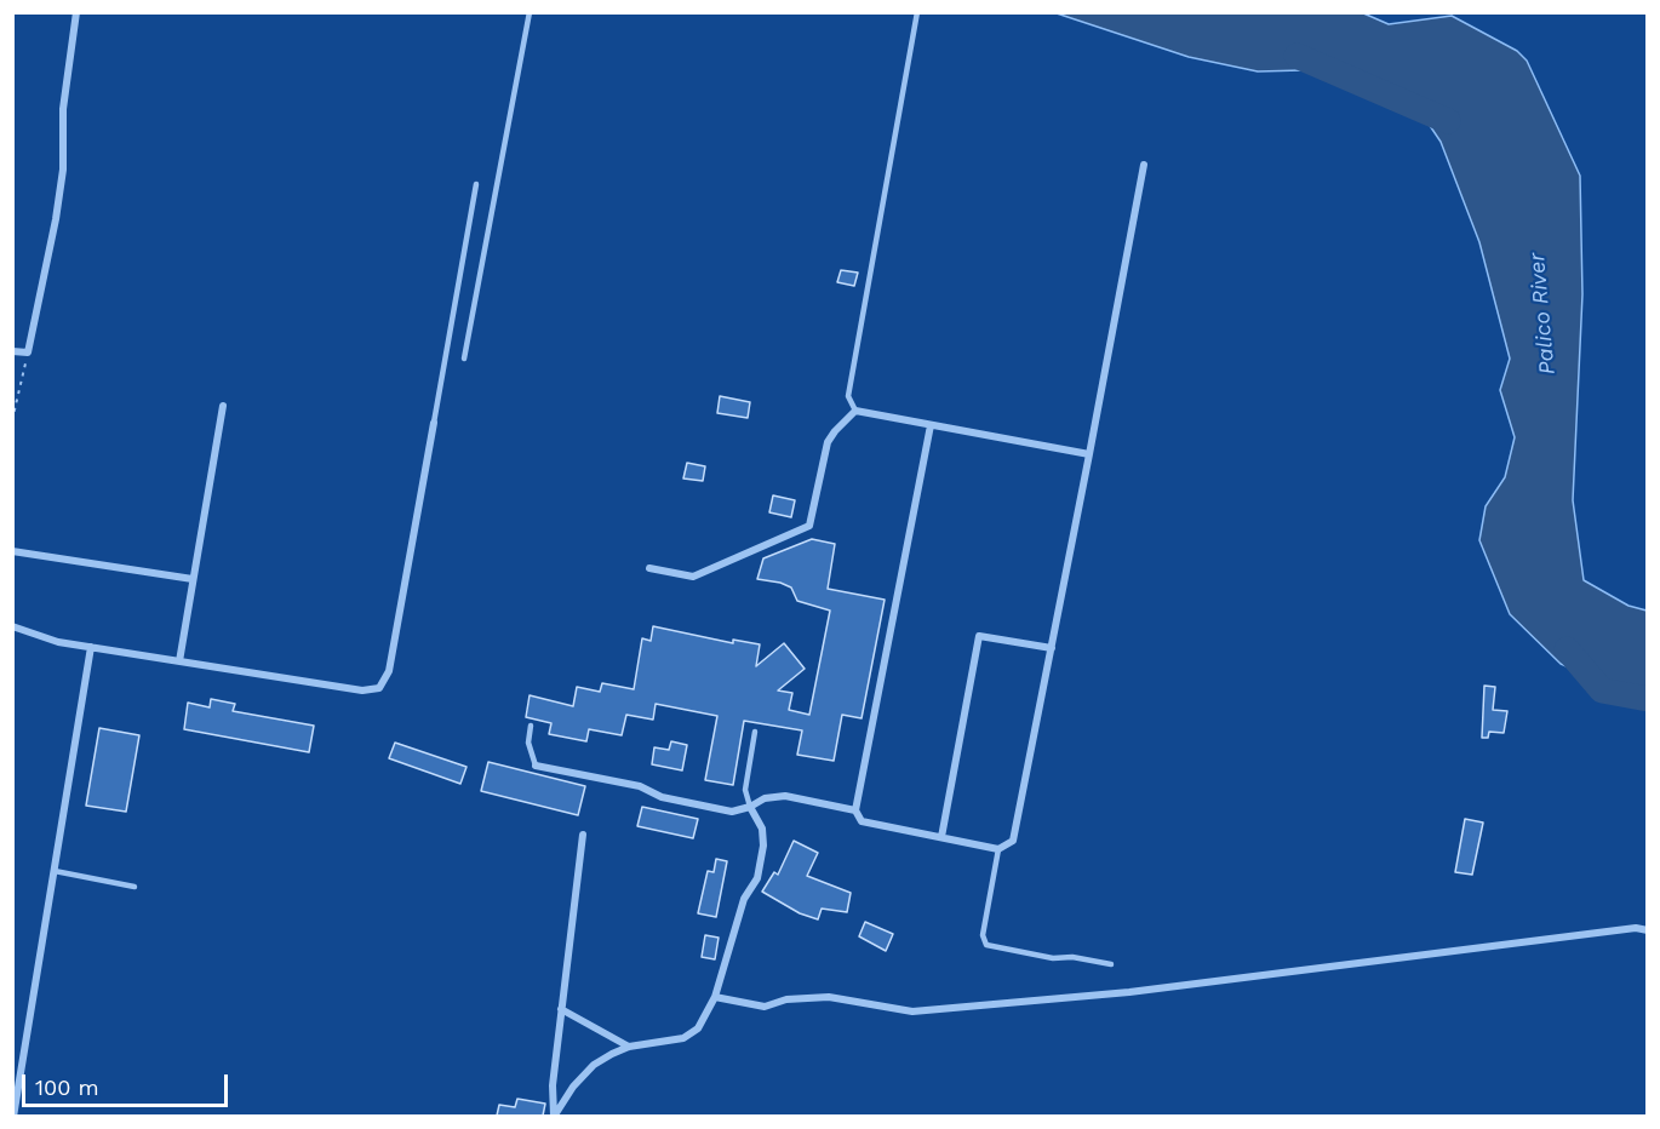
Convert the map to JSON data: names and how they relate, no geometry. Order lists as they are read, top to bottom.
{
  "water": ["Palico River"],
  "scale_bar": "100 m"
}
